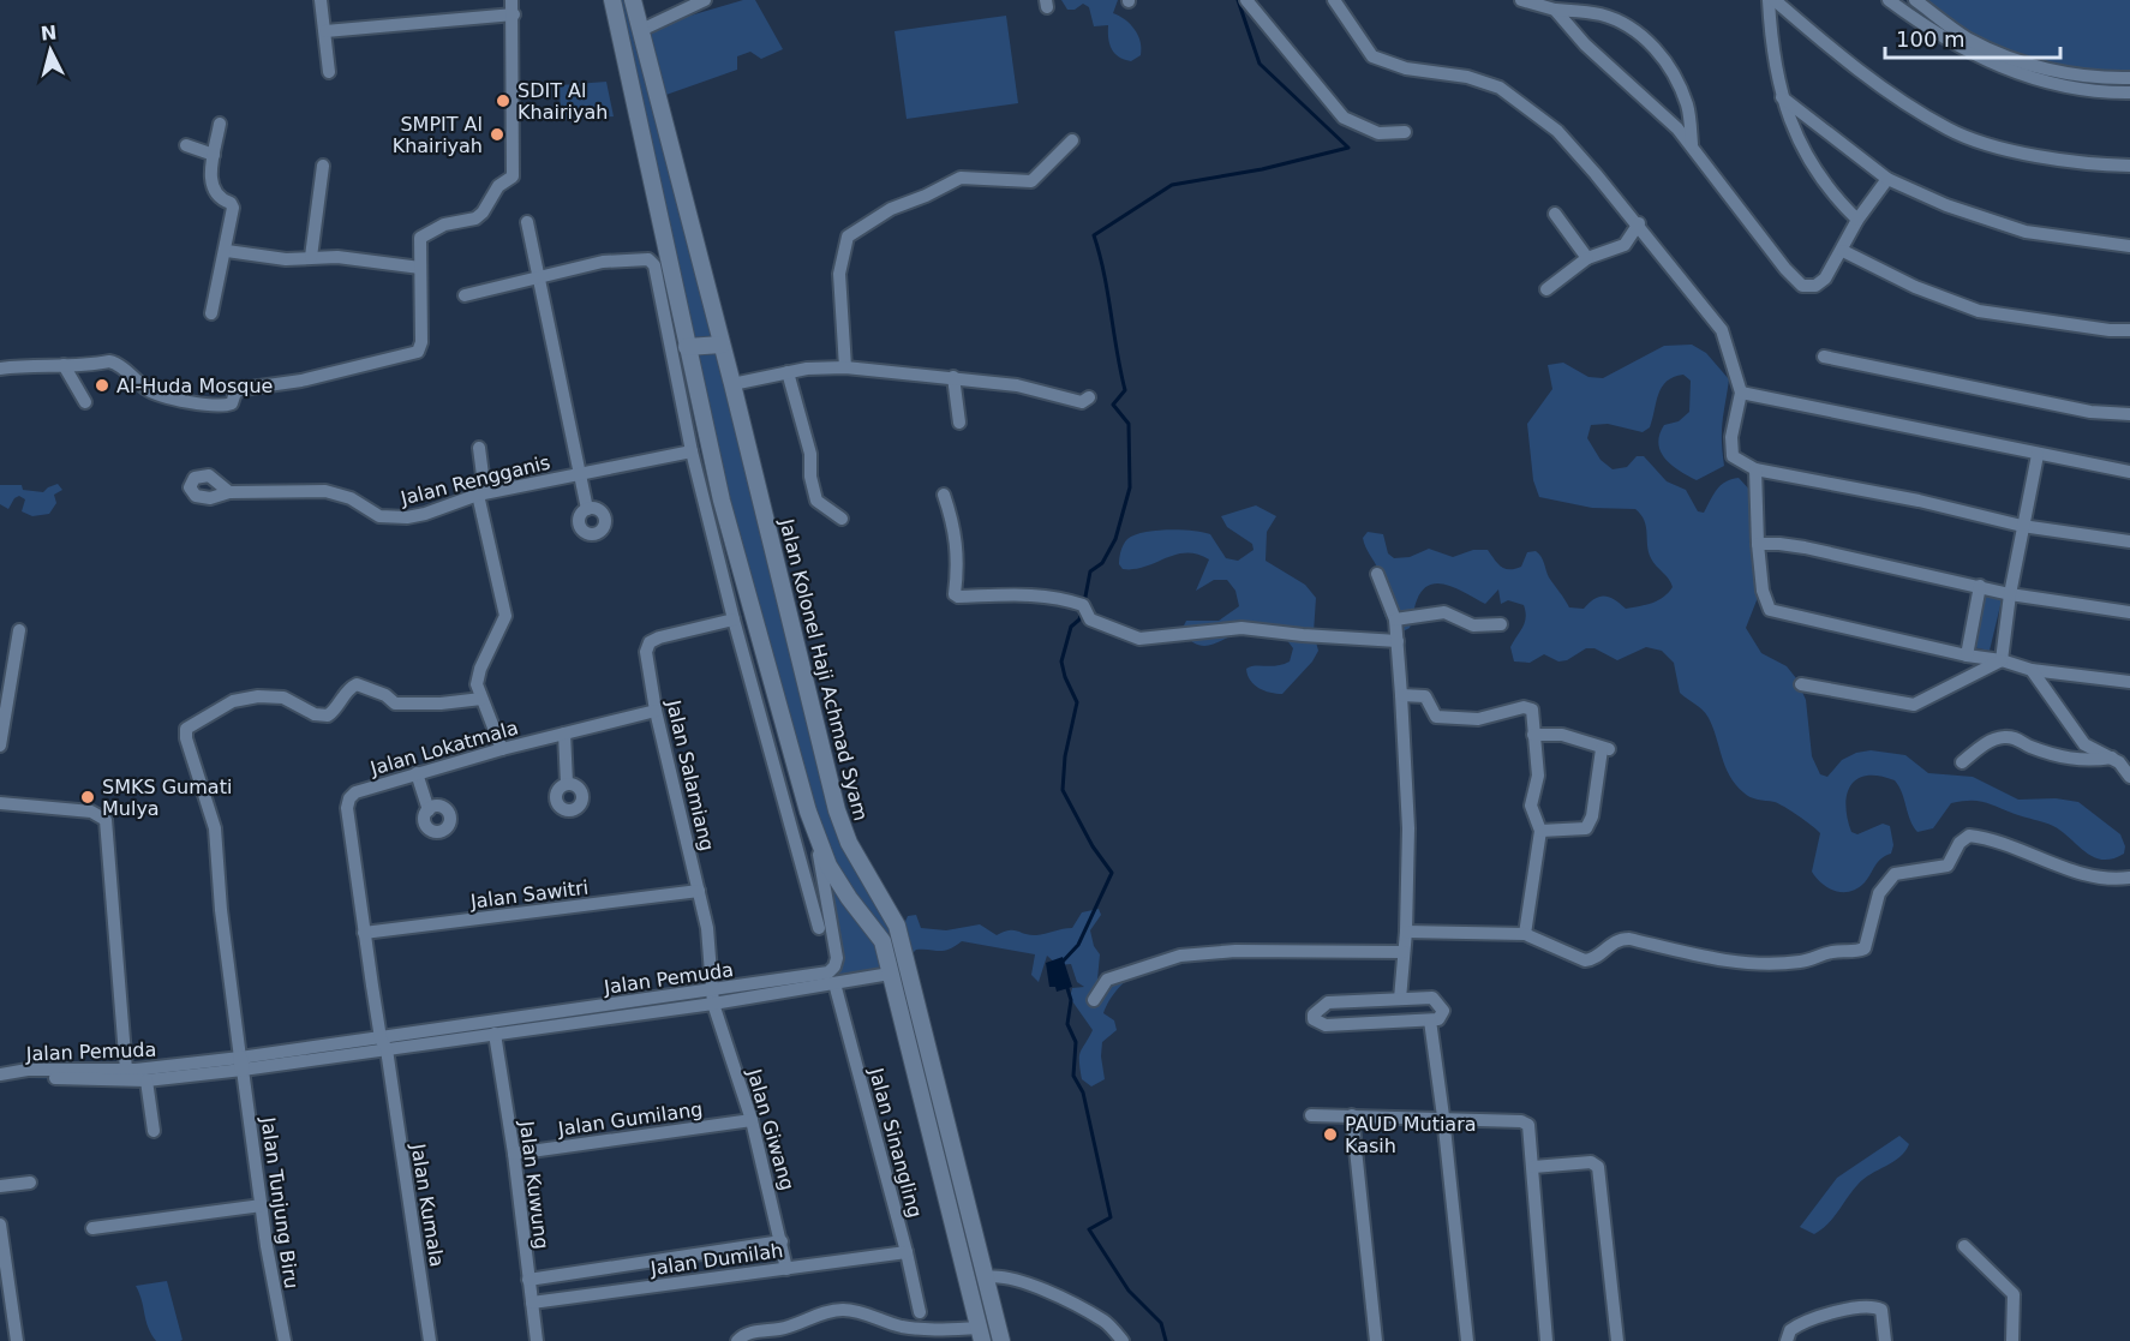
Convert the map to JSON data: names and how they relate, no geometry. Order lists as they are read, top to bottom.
{
  "streets": {
    "main road": ["Jalan Kolonel Haji Achmad Syam"],
    "street": [
      "Jalan Rengganis",
      "Jalan Lokatmala",
      "Jalan Salamiang",
      "Jalan Sawitri",
      "Jalan Pemuda",
      "Jalan Gumilang",
      "Jalan Giwang",
      "Jalan Sinangling",
      "Jalan Kuwung",
      "Jalan Tunjung Biru",
      "Jalan Kumala",
      "Jalan Dumilah"
    ]
  },
  "crossings": [
    ["Jalan Lokatmala", "Jalan Salamiang"],
    ["Jalan Lokatmala", "Jalan Sawitri"],
    ["Jalan Lokatmala", "Jalan Pemuda"],
    ["Jalan Lokatmala", "Jalan Kumala"],
    ["Jalan Salamiang", "Jalan Sawitri"],
    ["Jalan Salamiang", "Jalan Pemuda"],
    ["Jalan Salamiang", "Jalan Giwang"],
    ["Jalan Pemuda", "Jalan Giwang"],
    ["Jalan Pemuda", "Jalan Sinangling"],
    ["Jalan Pemuda", "Jalan Kuwung"],
    ["Jalan Pemuda", "Jalan Tunjung Biru"],
    ["Jalan Gumilang", "Jalan Giwang"],
    ["Jalan Gumilang", "Jalan Kuwung"],
    ["Jalan Giwang", "Jalan Dumilah"],
    ["Jalan Sinangling", "Jalan Dumilah"],
    ["Jalan Kuwung", "Jalan Dumilah"]
  ],
  "places": [
    "SDIT Al Khairiyah",
    "SMPIT Al Khairiyah",
    "Al-Huda Mosque",
    "SMKS Gumati Mulya",
    "PAUD Mutiara Kasih"
  ],
  "scale_bar": "100 m",
  "north": "top"
}
